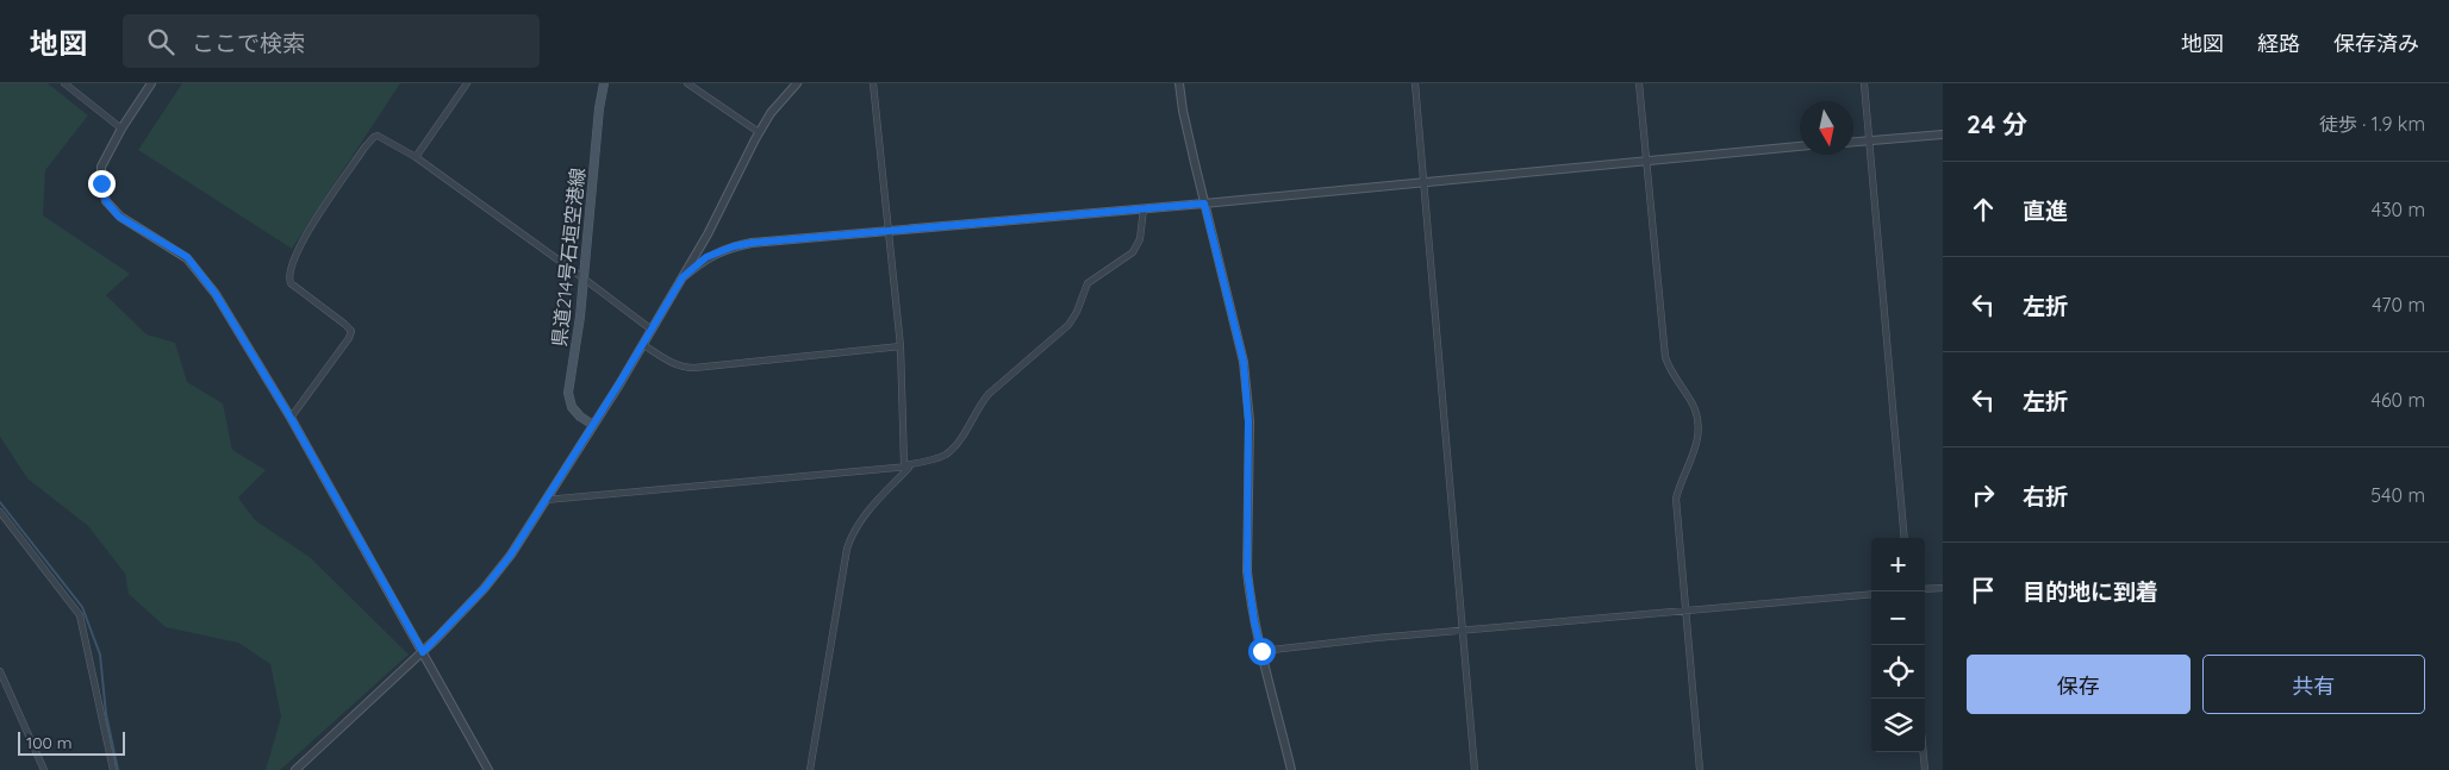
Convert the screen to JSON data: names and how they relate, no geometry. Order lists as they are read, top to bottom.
{
  "streets": {
    "main road": ["県道214号石垣空港線"]
  },
  "scale_bar": "100 m",
  "north": "bottom",
  "page": {
    "header": "地図",
    "search": "ここで検索",
    "nav": ["地図", "経路", "保存済み"],
    "heading": ["24 分", "徒歩 · 1.9 km"],
    "list": [
      ["直進", "430 m"],
      ["左折", "470 m"],
      ["左折", "460 m"],
      ["右折", "540 m"],
      "目的地に到着"
    ],
    "map_buttons": ["+", "−"],
    "buttons": ["保存", "共有"],
    "scale": "100 m"
  }
}
